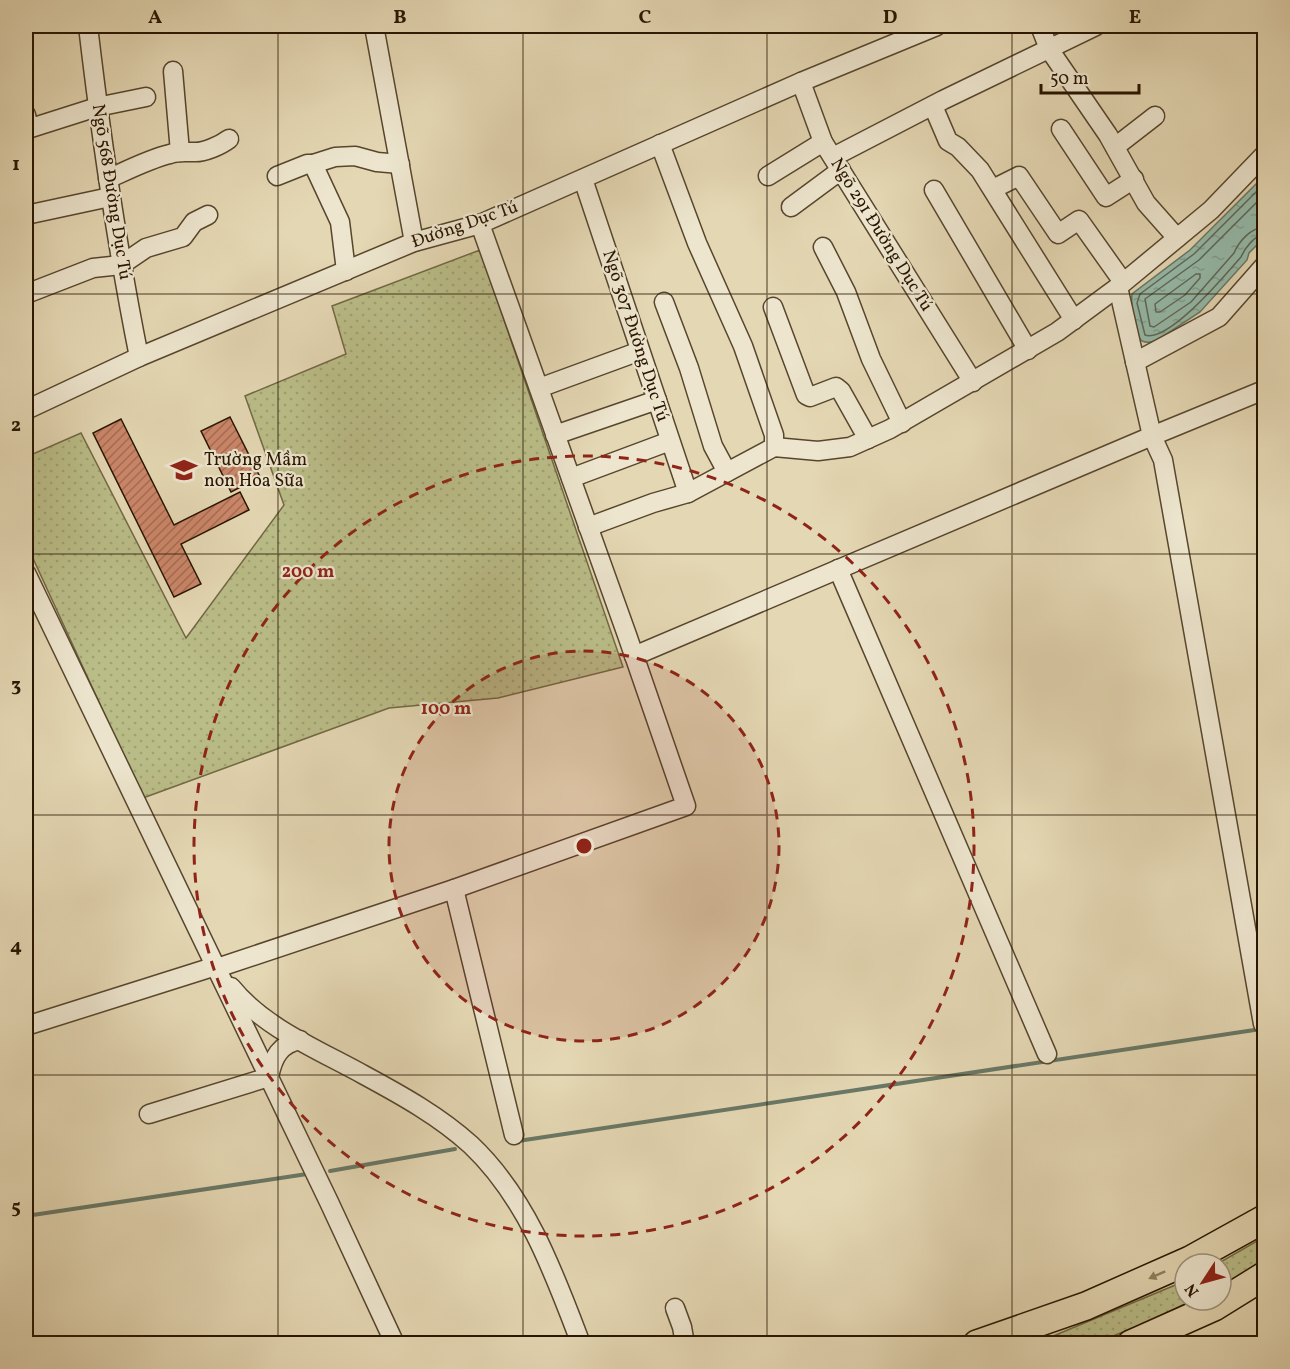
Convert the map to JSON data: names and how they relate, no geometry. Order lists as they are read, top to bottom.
{
  "streets": {
    "street": [
      "Ngõ 568 Đường Dục Tú",
      "Đường Dục Tú",
      "Ngõ 291 Đường Dục Tú",
      "Ngõ 307 Đường Dục Tú"
    ]
  },
  "crossings": [
    ["Ngõ 568 Đường Dục Tú", "Đường Dục Tú"],
    ["Đường Dục Tú", "Ngõ 291 Đường Dục Tú"],
    ["Đường Dục Tú", "Ngõ 307 Đường Dục Tú"]
  ],
  "places": {
    "school or university": ["Trường Mầm non Hoa Sữa"]
  },
  "scale_bar": "50 m",
  "north": "bottom left",
  "grid": {
    "columns": [
      "A",
      "B",
      "C",
      "D",
      "E"
    ],
    "rows": [
      "1",
      "2",
      "3",
      "4",
      "5"
    ]
  },
  "rings": ["200 m", "100 m"]
}
